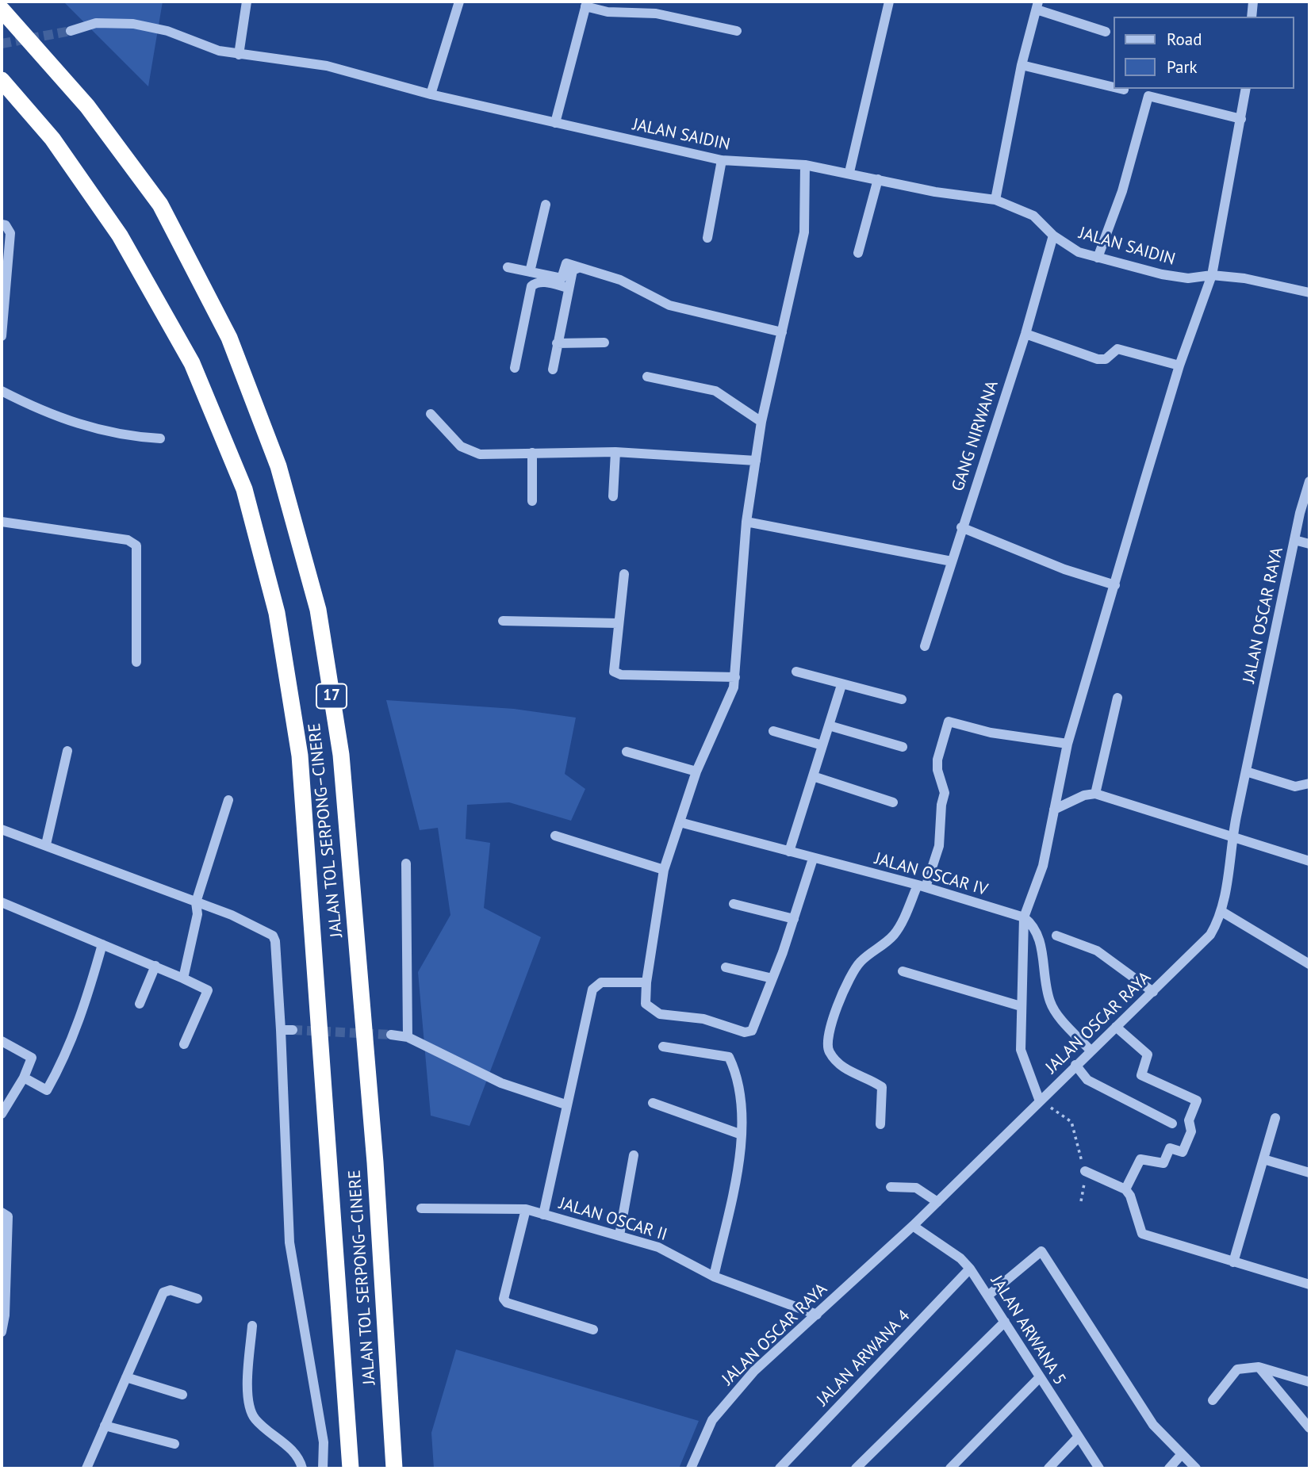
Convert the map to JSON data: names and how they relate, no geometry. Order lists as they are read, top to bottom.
{
  "streets": {
    "highway": ["17", "JALAN TOL SERPONG–CINERE"],
    "street": [
      "JALAN SAIDIN",
      "GANG NIRWANA",
      "JALAN OSCAR RAYA",
      "JALAN OSCAR IV",
      "JALAN OSCAR II",
      "JALAN ARWANA 5",
      "JALAN ARWANA 4"
    ]
  },
  "crossings": [
    ["JALAN SAIDIN", "GANG NIRWANA"],
    ["JALAN OSCAR RAYA", "JALAN OSCAR II"],
    ["JALAN OSCAR RAYA", "JALAN ARWANA 5"],
    ["JALAN ARWANA 5", "JALAN ARWANA 4"]
  ],
  "legend": ["Road", "Park"]
}
